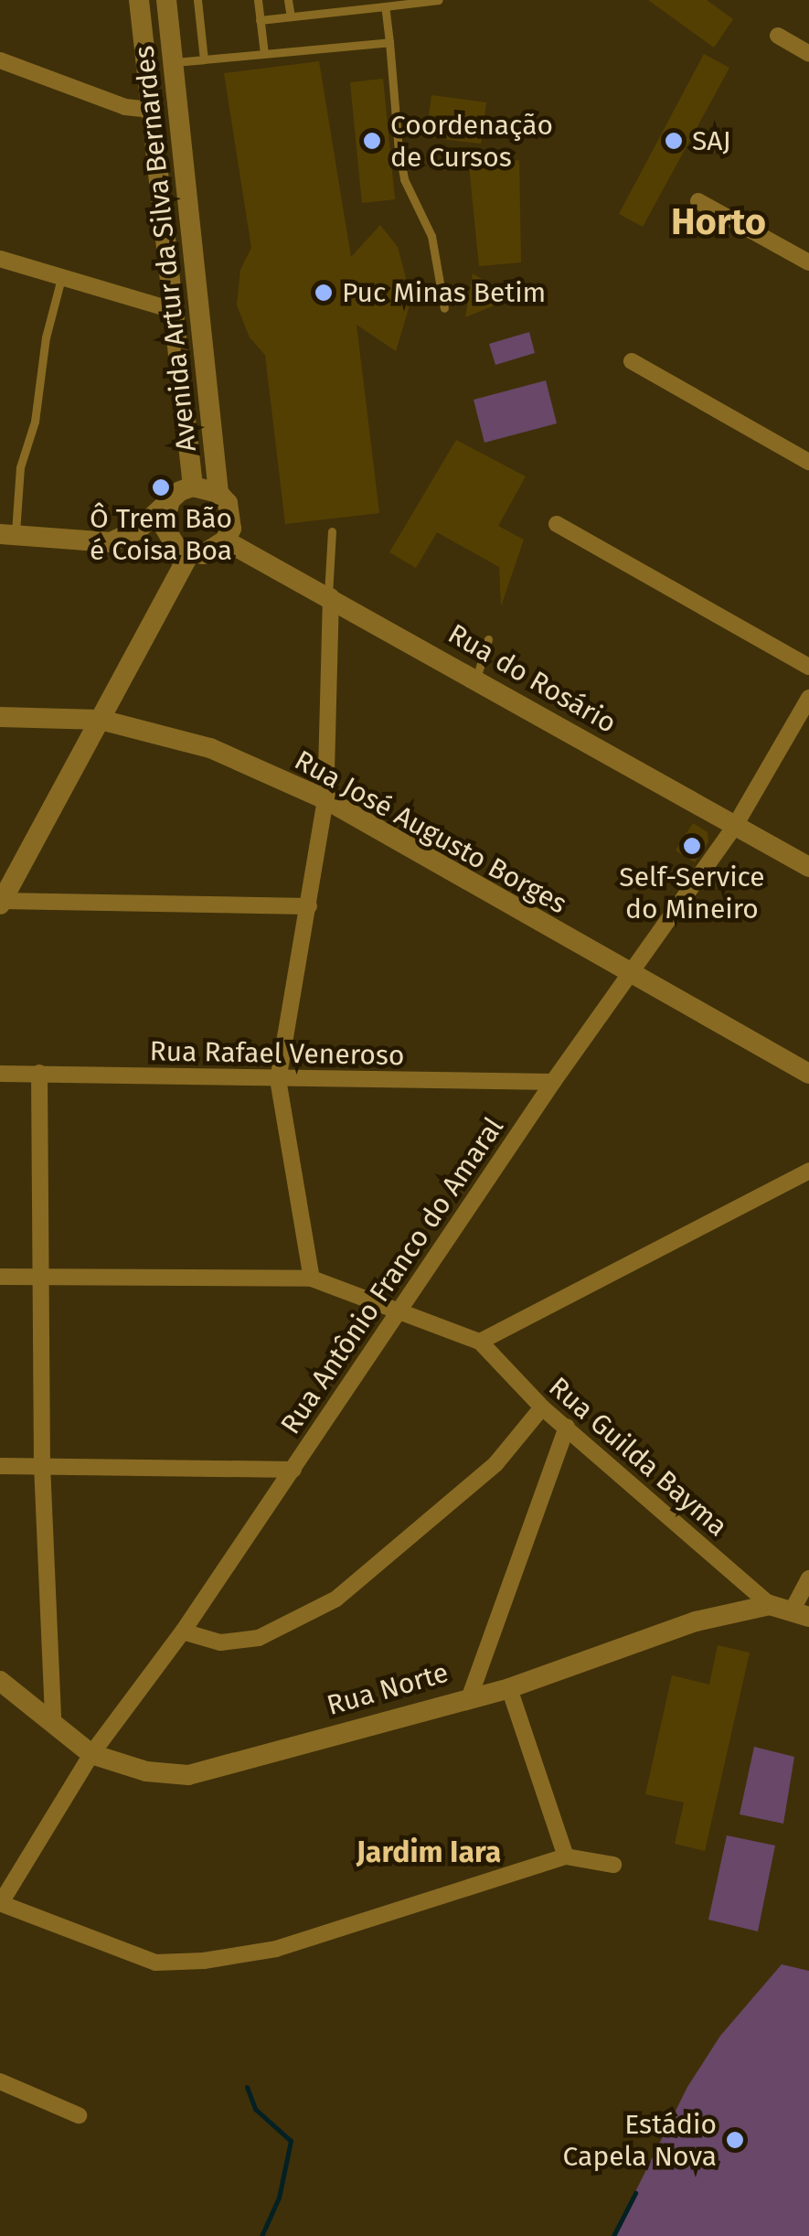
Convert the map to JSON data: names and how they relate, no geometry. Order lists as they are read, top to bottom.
{
  "streets": {
    "street": [
      "Avenida Artur da Silva Bernardes",
      "Rua do Rosário",
      "Rua José Augusto Borges",
      "Rua Rafael Veneroso",
      "Rua Antônio Franco do Amaral",
      "Rua Guilda Bayma",
      "Rua Norte"
    ]
  },
  "crossings": [
    ["Avenida Artur da Silva Bernardes", "Rua do Rosário"],
    ["Rua do Rosário", "Rua Antônio Franco do Amaral"],
    ["Rua José Augusto Borges", "Rua Antônio Franco do Amaral"],
    ["Rua Rafael Veneroso", "Rua Antônio Franco do Amaral"],
    ["Rua Antônio Franco do Amaral", "Rua Norte"],
    ["Rua Guilda Bayma", "Rua Norte"]
  ],
  "districts": ["Horto", "Jardim Iara"],
  "places": [
    "Coordenação de Cursos",
    "SAJ",
    "Puc Minas Betim",
    "Ô Trem Bão é Coisa Boa",
    "Self-Service do Mineiro",
    "Estádio Capela Nova"
  ]
}
